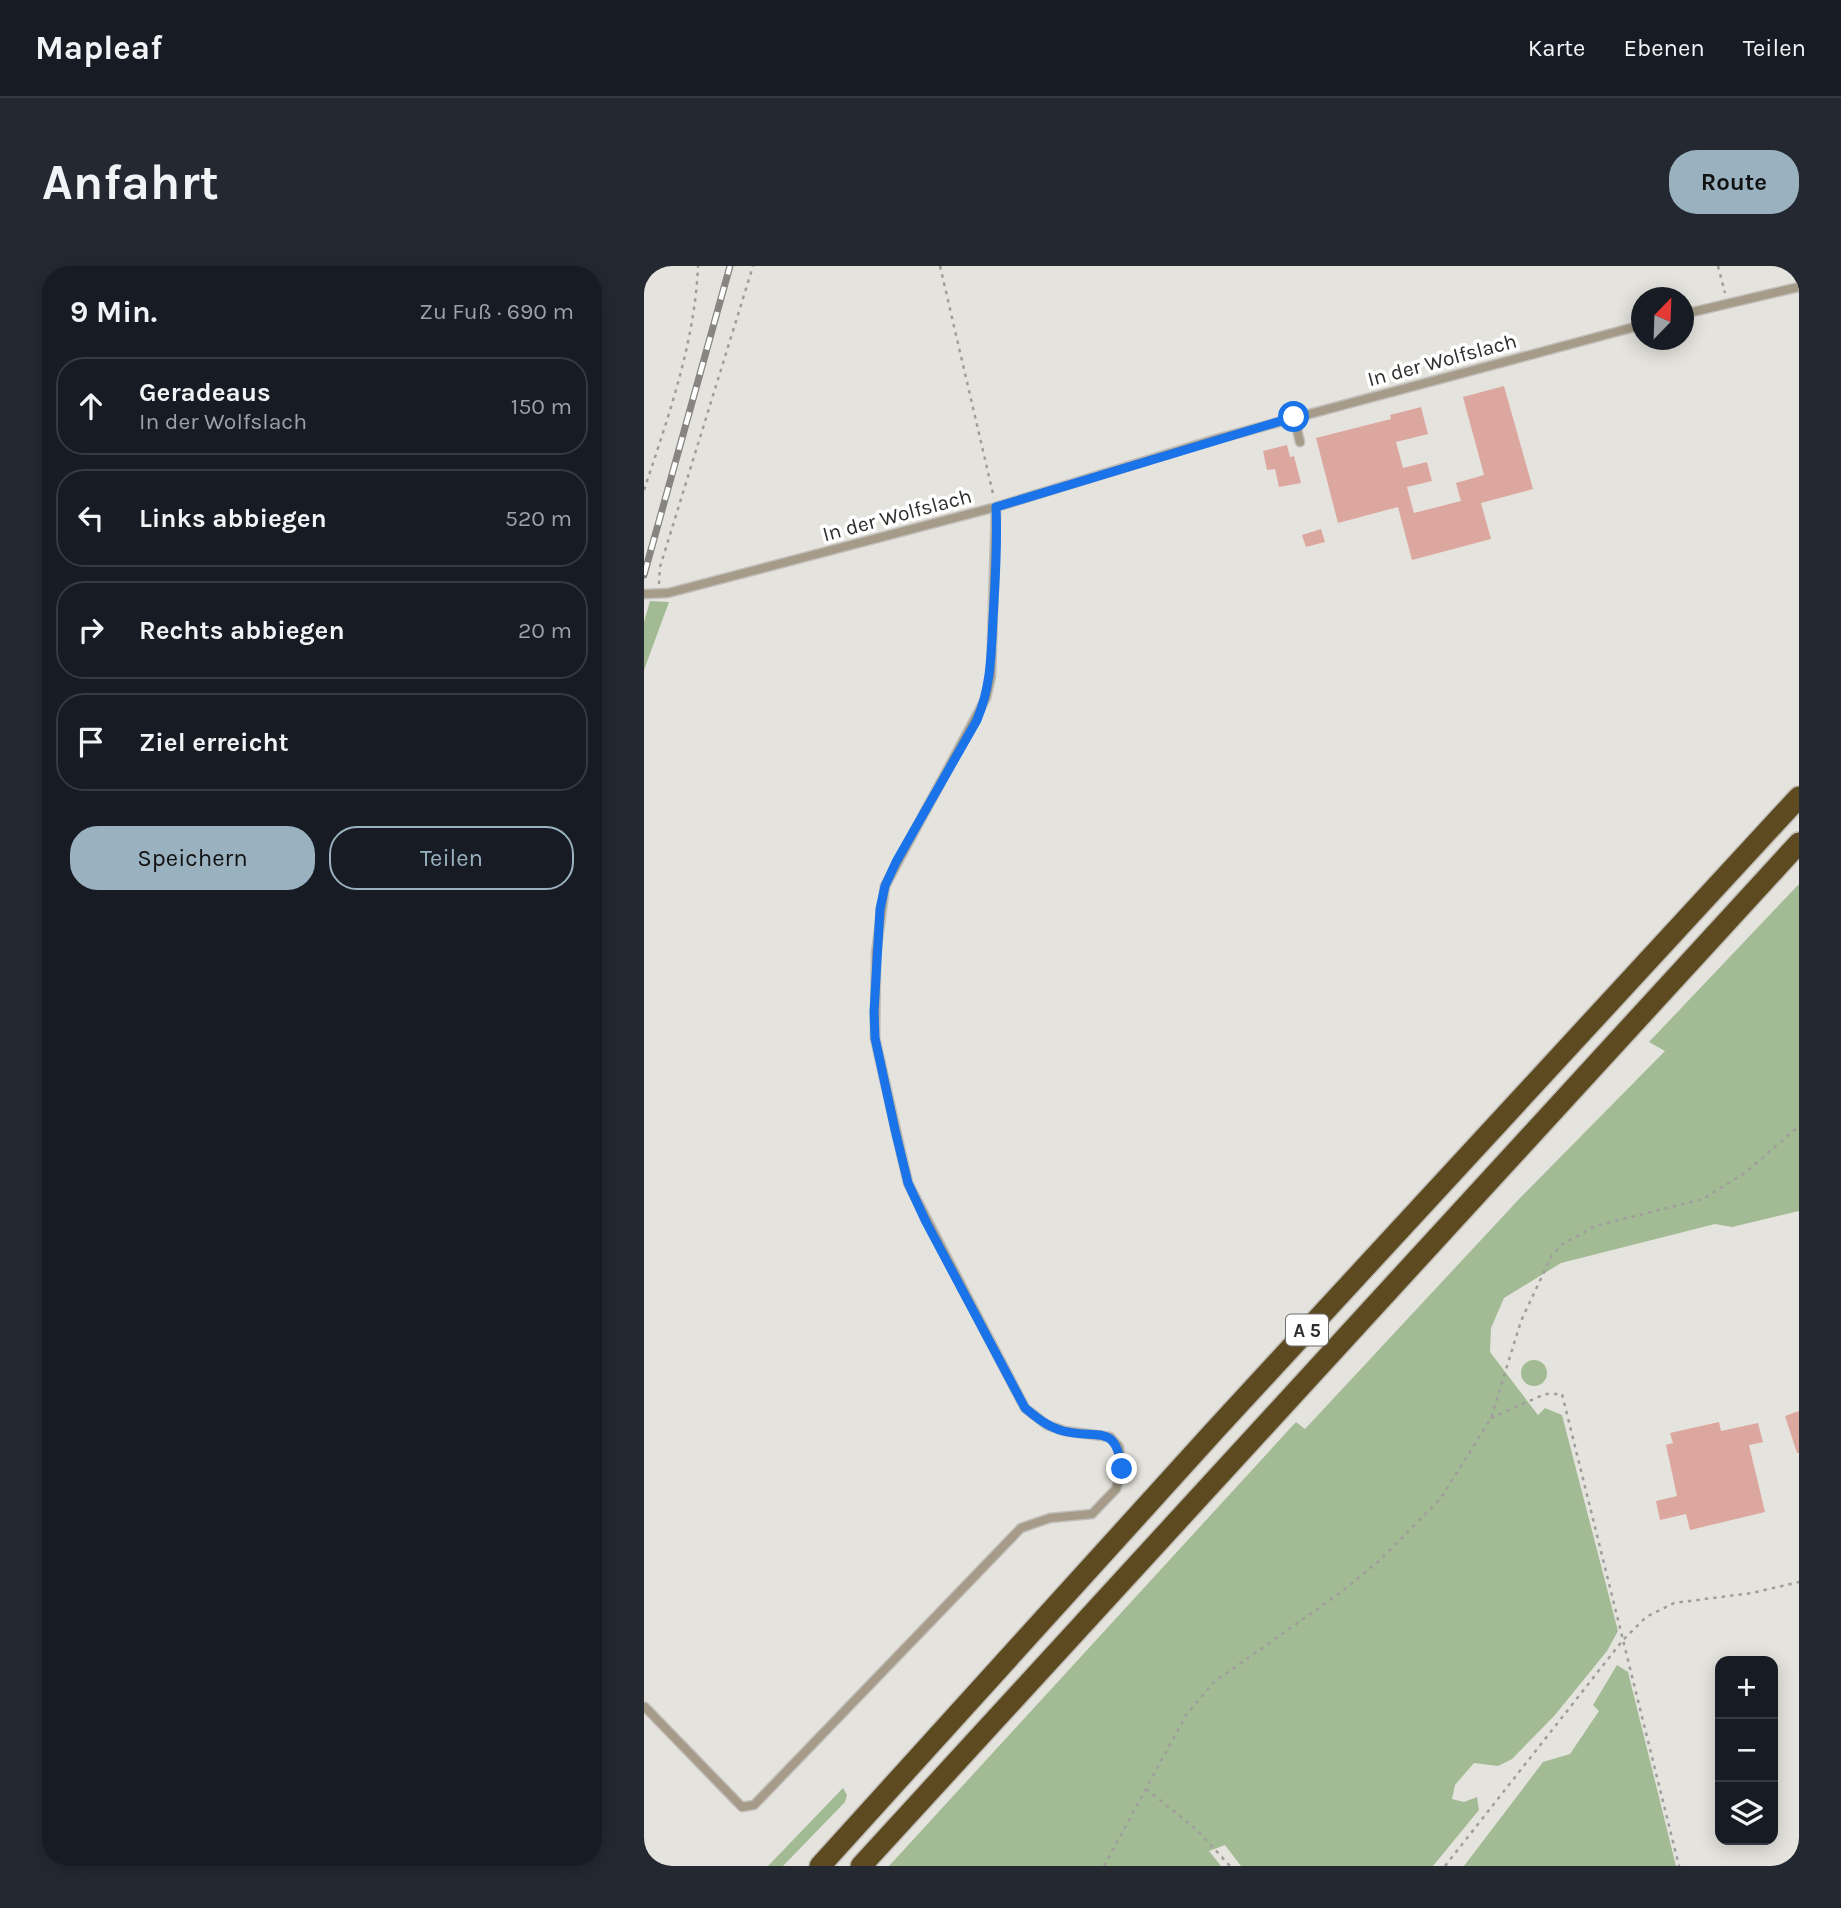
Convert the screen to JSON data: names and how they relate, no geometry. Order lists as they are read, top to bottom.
{
  "streets": {
    "highway": ["A 5"],
    "lane": ["In der Wolfslach"]
  },
  "north": "top right",
  "page": {
    "header": "Mapleaf",
    "nav": ["Karte", "Ebenen", "Teilen"],
    "buttons": [
      "Route",
      ["Speichern", "Teilen"]
    ],
    "title": "Anfahrt",
    "heading": ["9 Min.", "Zu Fuß · 690 m"],
    "list": [
      ["Geradeaus", "In der Wolfslach", "150 m"],
      ["Links abbiegen", "520 m"],
      ["Rechts abbiegen", "20 m"],
      "Ziel erreicht"
    ],
    "map_buttons": ["+", "−"]
  }
}
